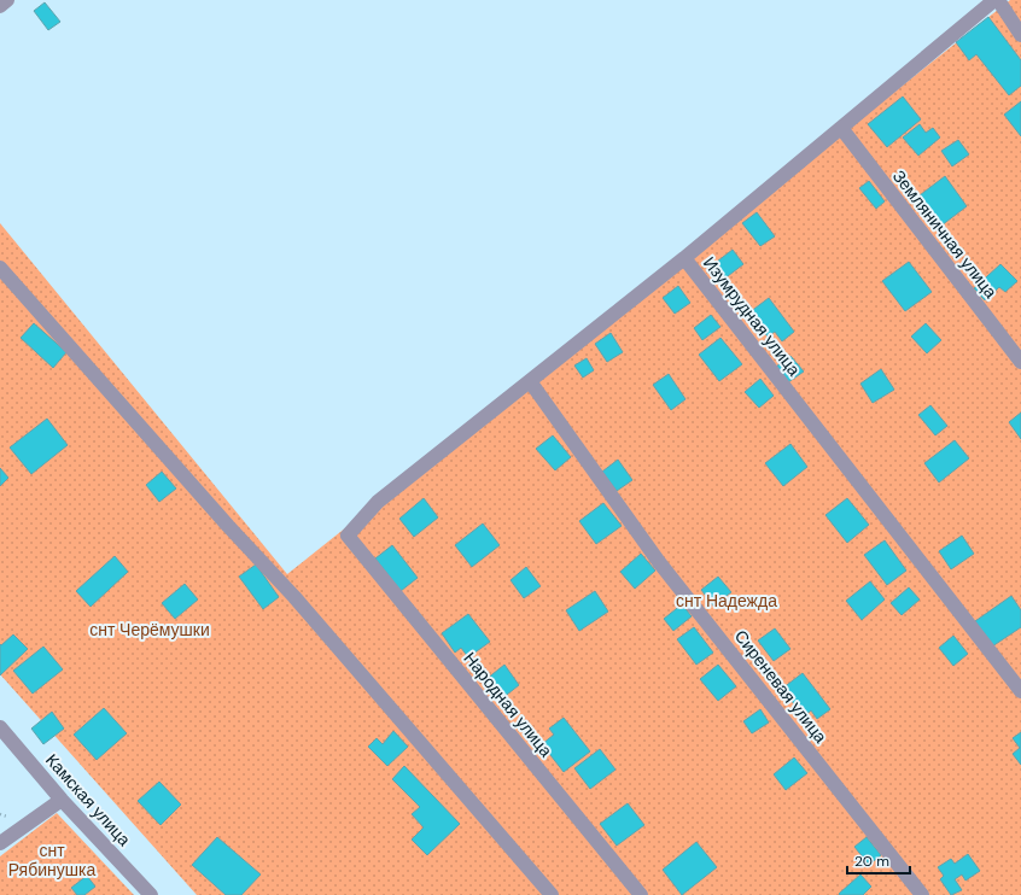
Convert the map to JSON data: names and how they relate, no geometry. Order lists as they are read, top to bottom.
{
  "streets": {
    "street": [
      "Земляничная улица",
      "Изумрудная улица",
      "Сиреневая улица",
      "Народная улица",
      "Камская улица"
    ]
  },
  "crossings": [
    ["Земляничная улица", "Изумрудная улица"],
    ["Сиреневая улица", "Народная улица"]
  ],
  "parks": ["снт Надежда", "снт Черёмушки", "снт Рябинушка"],
  "scale_bar": "20 m"
}
